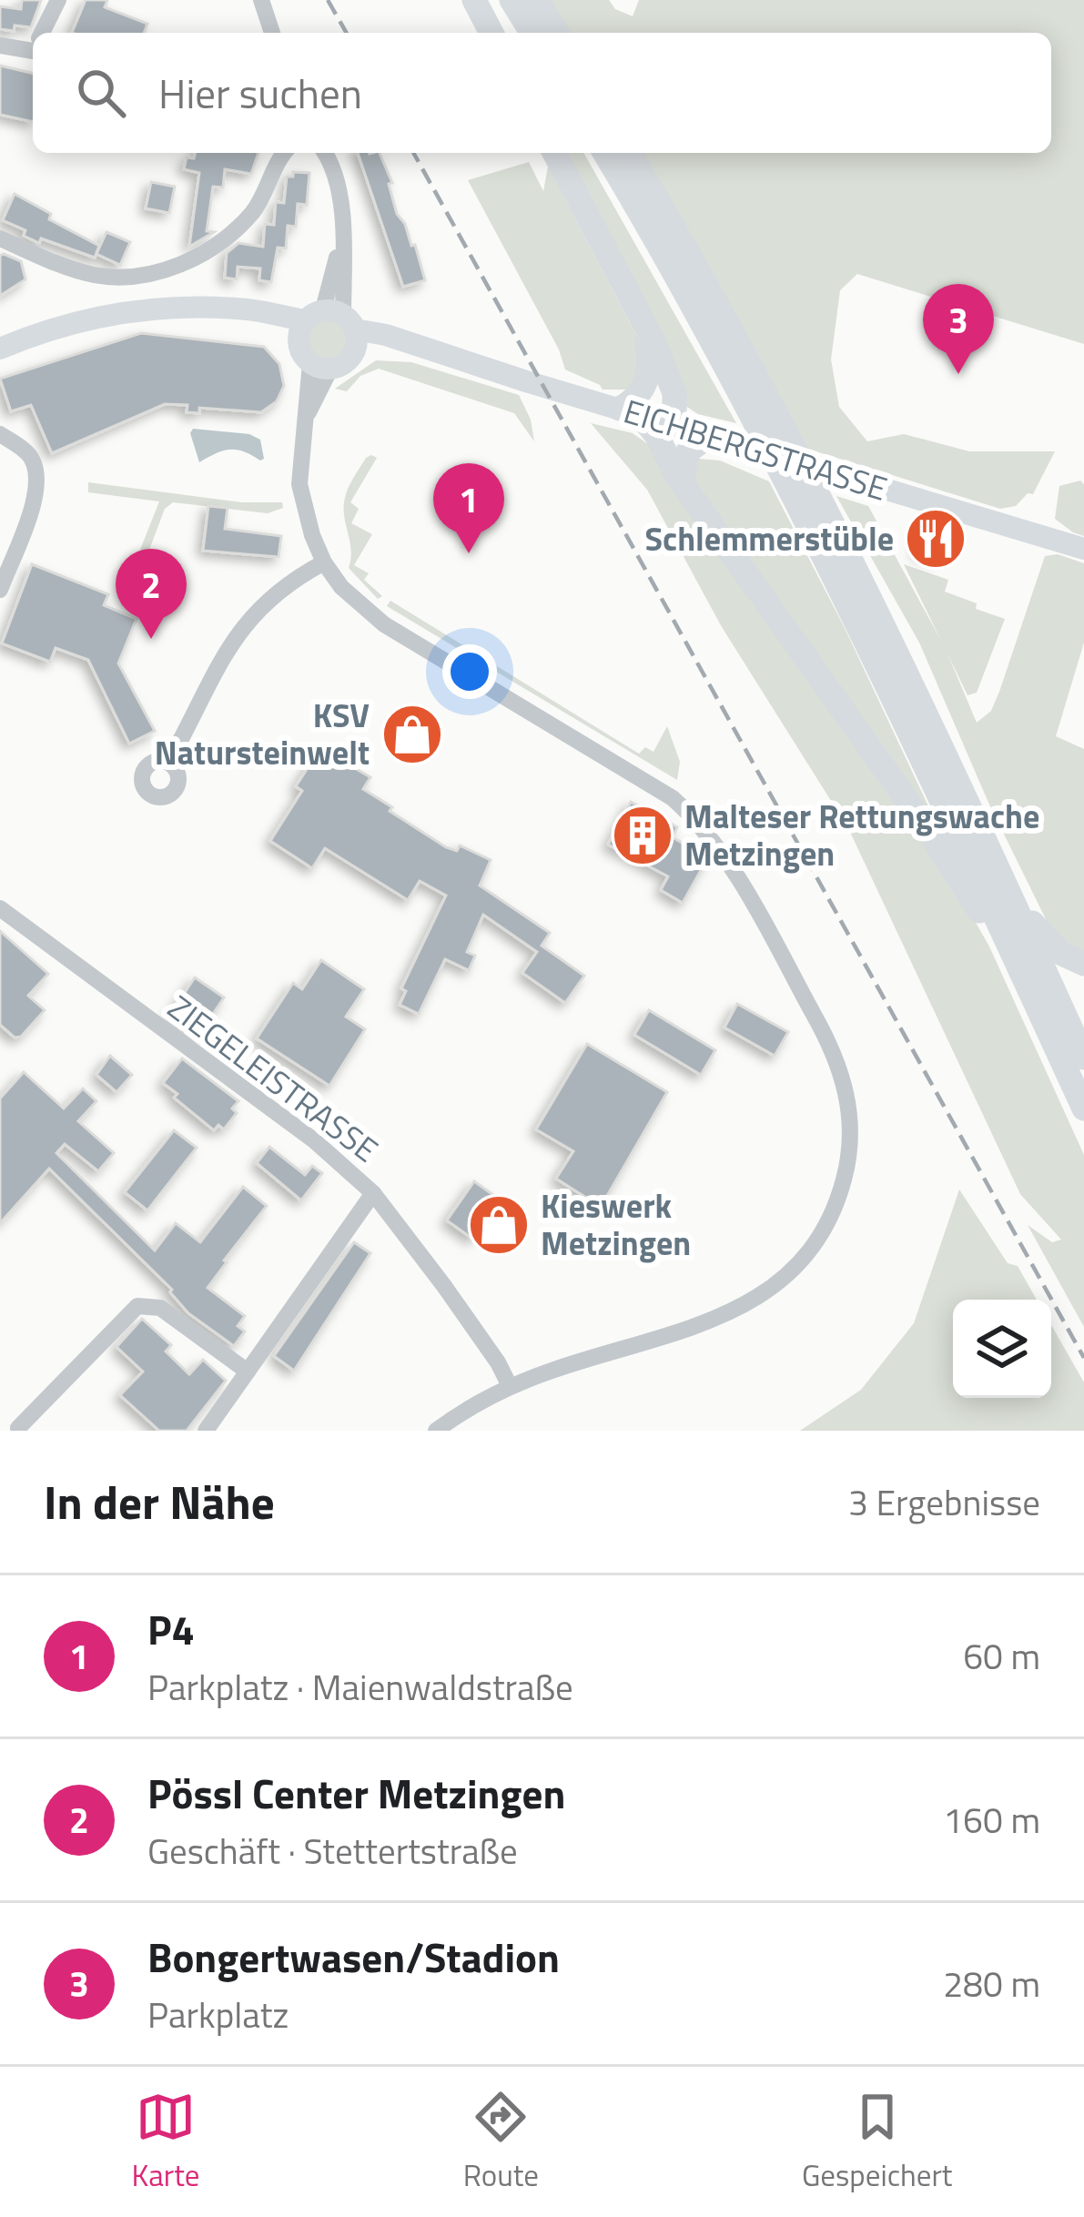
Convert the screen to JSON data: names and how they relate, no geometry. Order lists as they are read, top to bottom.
{
  "streets": {
    "main road": ["EICHBERGSTRASSE"],
    "street": ["ZIEGELEISTRASSE"]
  },
  "places": {
    "restaurant": ["Schlemmerstüble"],
    "shop": ["KSV Natursteinwelt", "Kieswerk Metzingen"],
    "building": ["Malteser Rettungswache Metzingen"]
  },
  "page": {
    "search": "Hier suchen",
    "pins": ["3", "1", "2"],
    "heading": ["In der Nähe", "3 Ergebnisse"],
    "list": [
      {
        "mark": "1",
        "name": "P4",
        "note": "Parkplatz · Maienwaldstraße",
        "value": "60 m"
      },
      {
        "mark": "2",
        "name": "Pössl Center Metzingen",
        "note": "Geschäft · Stettertstraße",
        "value": "160 m"
      },
      {
        "mark": "3",
        "name": "Bongertwasen/Stadion",
        "note": "Parkplatz",
        "value": "280 m"
      }
    ],
    "nav": ["Karte", "Route", "Gespeichert"]
  }
}
